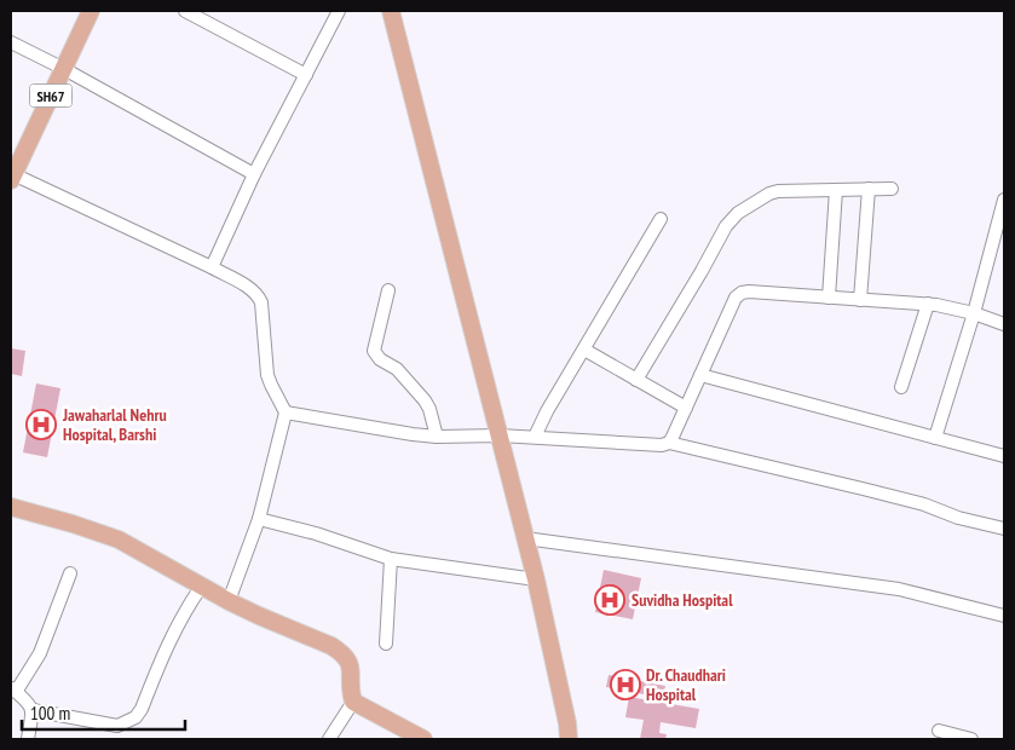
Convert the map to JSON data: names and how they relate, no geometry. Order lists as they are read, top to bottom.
{
  "streets": {
    "main road": ["SH67"]
  },
  "places": {
    "hospital": ["Jawaharlal Nehru Hospital, Barshi", "Suvidha Hospital", "Dr. Chaudhari Hospital"]
  },
  "scale_bar": "100 m"
}
